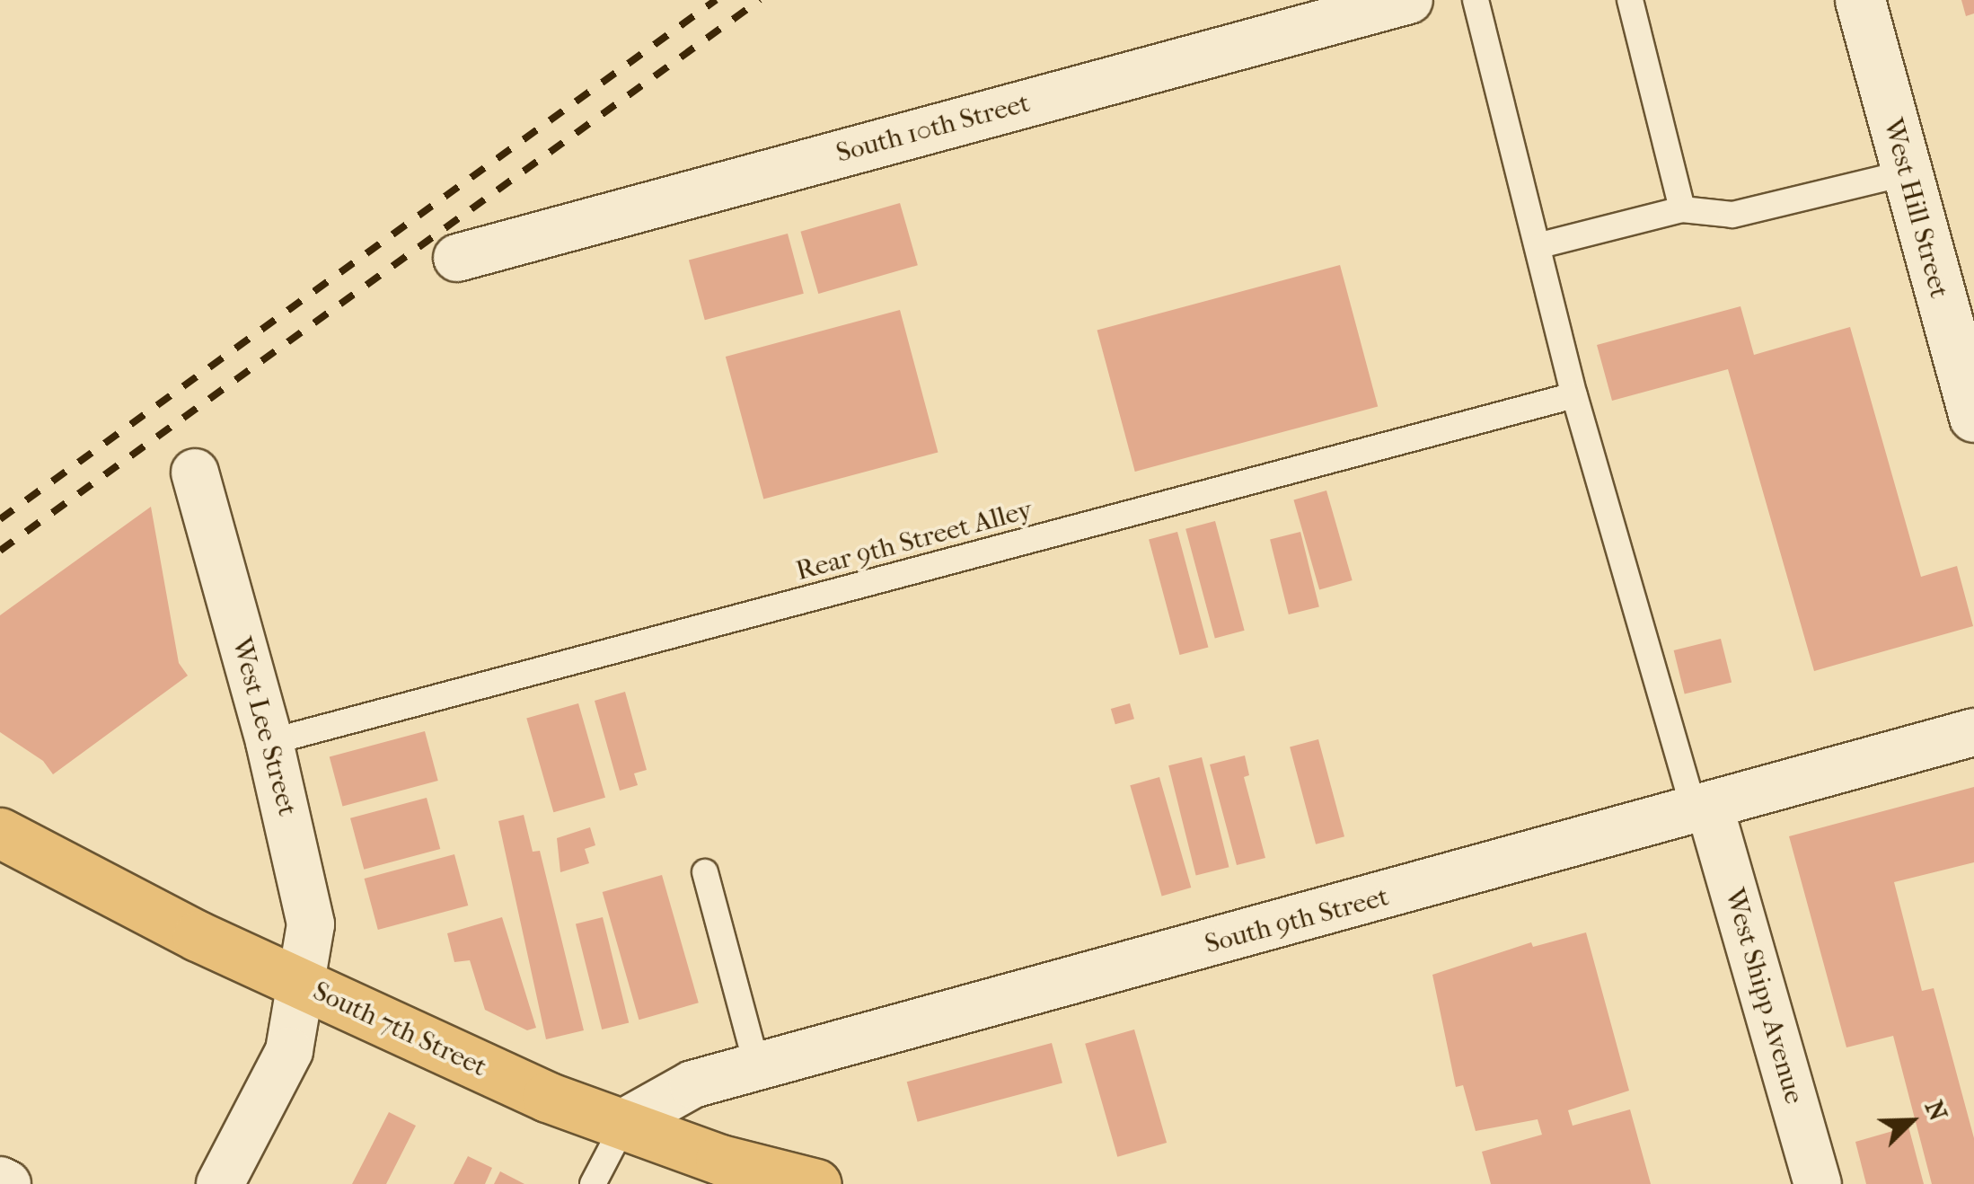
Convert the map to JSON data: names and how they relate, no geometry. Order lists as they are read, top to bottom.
{
  "streets": {
    "main road": ["South 7th Street"],
    "street": [
      "South 10th Street",
      "West Hill Street",
      "West Lee Street",
      "South 9th Street",
      "West Shipp Avenue"
    ],
    "lane": ["Rear 9th Street Alley"]
  },
  "crossings": [
    ["Rear 9th Street Alley", "West Lee Street"],
    ["West Lee Street", "South 7th Street"],
    ["South 9th Street", "West Shipp Avenue"],
    ["South 9th Street", "South 7th Street"]
  ],
  "north": "top right"
}
